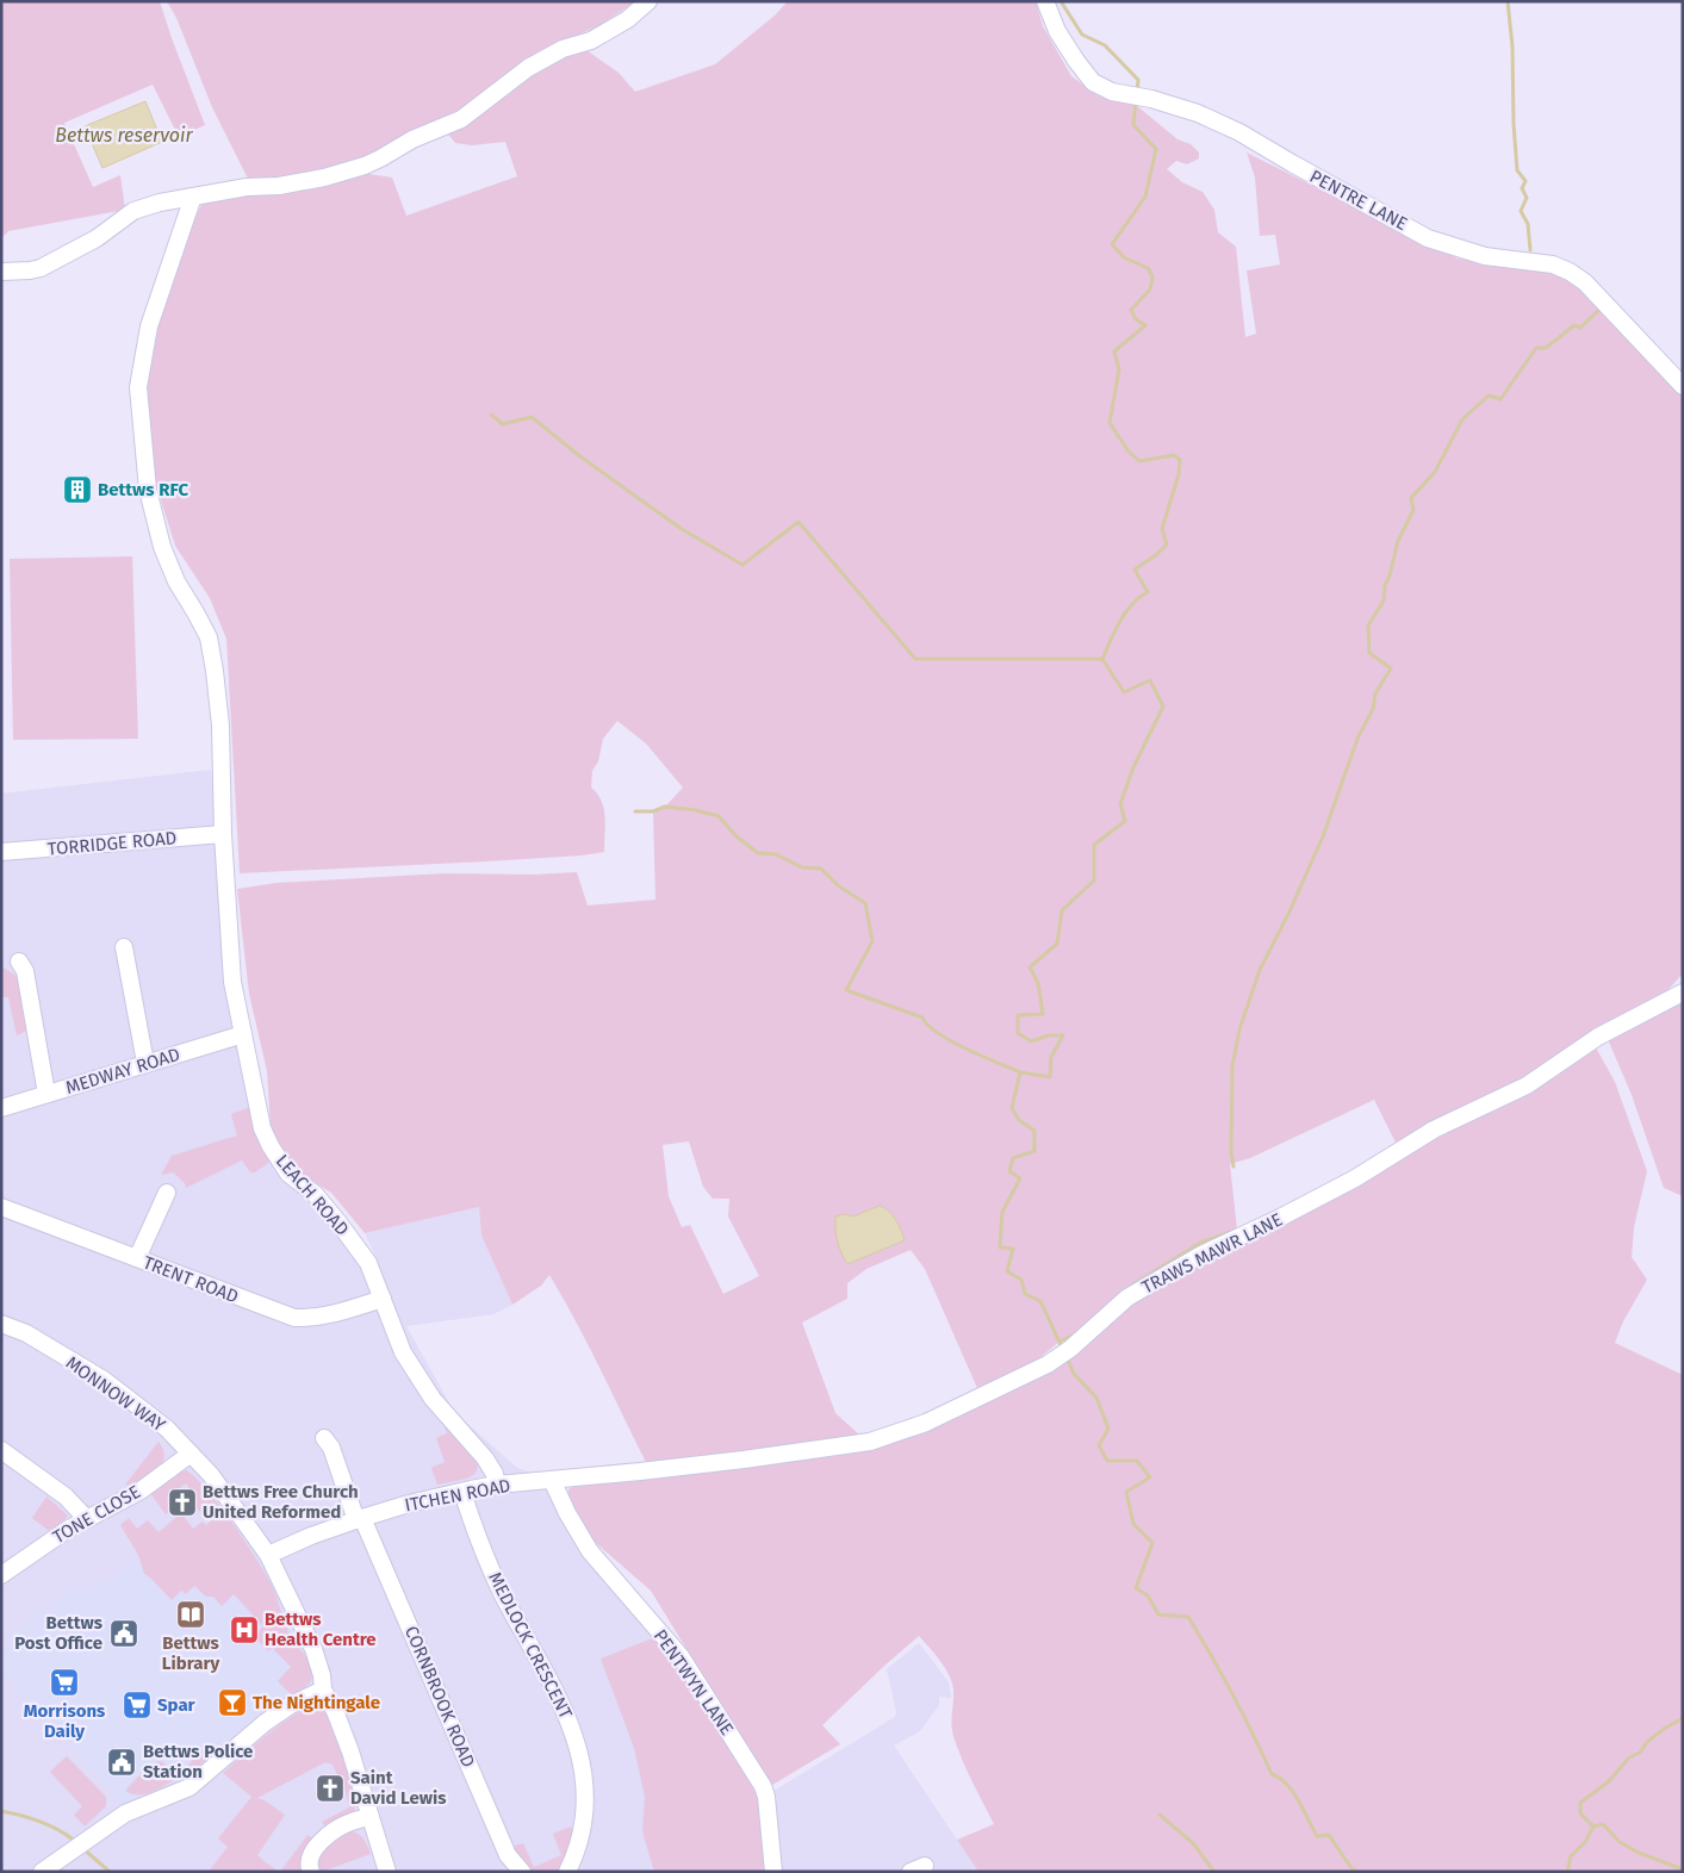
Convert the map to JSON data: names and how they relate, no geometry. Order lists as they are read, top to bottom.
{
  "streets": {
    "street": [
      "PENTRE LANE",
      "TORRIDGE ROAD",
      "MEDWAY ROAD",
      "LEACH ROAD",
      "TRAWS MAWR LANE",
      "TRENT ROAD",
      "MONNOW WAY",
      "ITCHEN ROAD",
      "TONE CLOSE",
      "MEDLOCK CRESCENT",
      "PENTWYN LANE",
      "CORNBROOK ROAD"
    ]
  },
  "crossings": [
    ["TORRIDGE ROAD", "LEACH ROAD"],
    ["MEDWAY ROAD", "LEACH ROAD"],
    ["LEACH ROAD", "TRENT ROAD"],
    ["LEACH ROAD", "ITCHEN ROAD"],
    ["TRAWS MAWR LANE", "ITCHEN ROAD"],
    ["MONNOW WAY", "ITCHEN ROAD"],
    ["MONNOW WAY", "TONE CLOSE"],
    ["ITCHEN ROAD", "MEDLOCK CRESCENT"],
    ["ITCHEN ROAD", "PENTWYN LANE"],
    ["ITCHEN ROAD", "CORNBROOK ROAD"]
  ],
  "water": ["Bettws reservoir"],
  "places": {
    "building": ["Bettws RFC"],
    "church": ["Bettws Free Church United Reformed", "Saint David Lewis"],
    "library": ["Bettws Library"],
    "hospital": ["Bettws Health Centre"],
    "public building": ["Bettws Post Office", "Bettws Police Station"],
    "supermarket": ["Morrisons Daily", "Spar"],
    "bar": ["The Nightingale"]
  }
}
